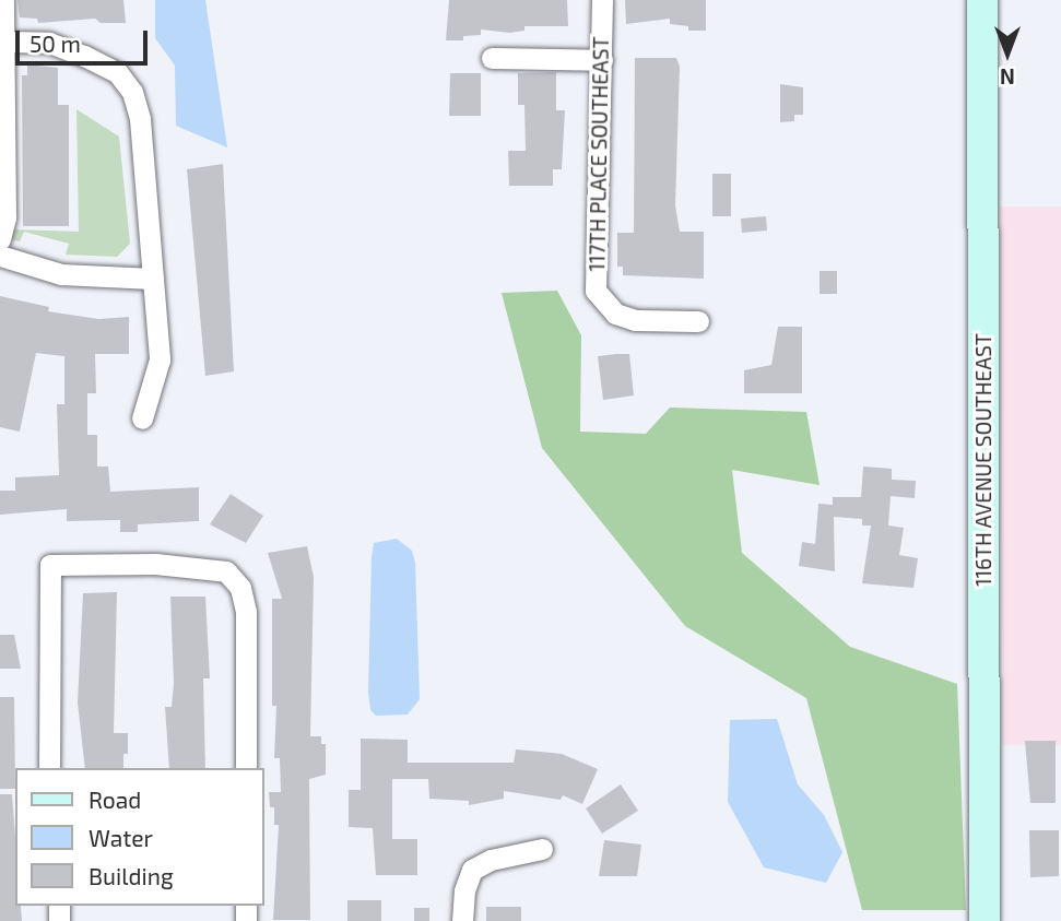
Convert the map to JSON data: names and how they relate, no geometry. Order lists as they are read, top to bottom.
{
  "streets": {
    "main road": ["116TH AVENUE SOUTHEAST"],
    "street": ["117TH PLACE SOUTHEAST"]
  },
  "legend": ["Road", "Water", "Building"],
  "scale_bar": "50 m",
  "north": "bottom"
}
